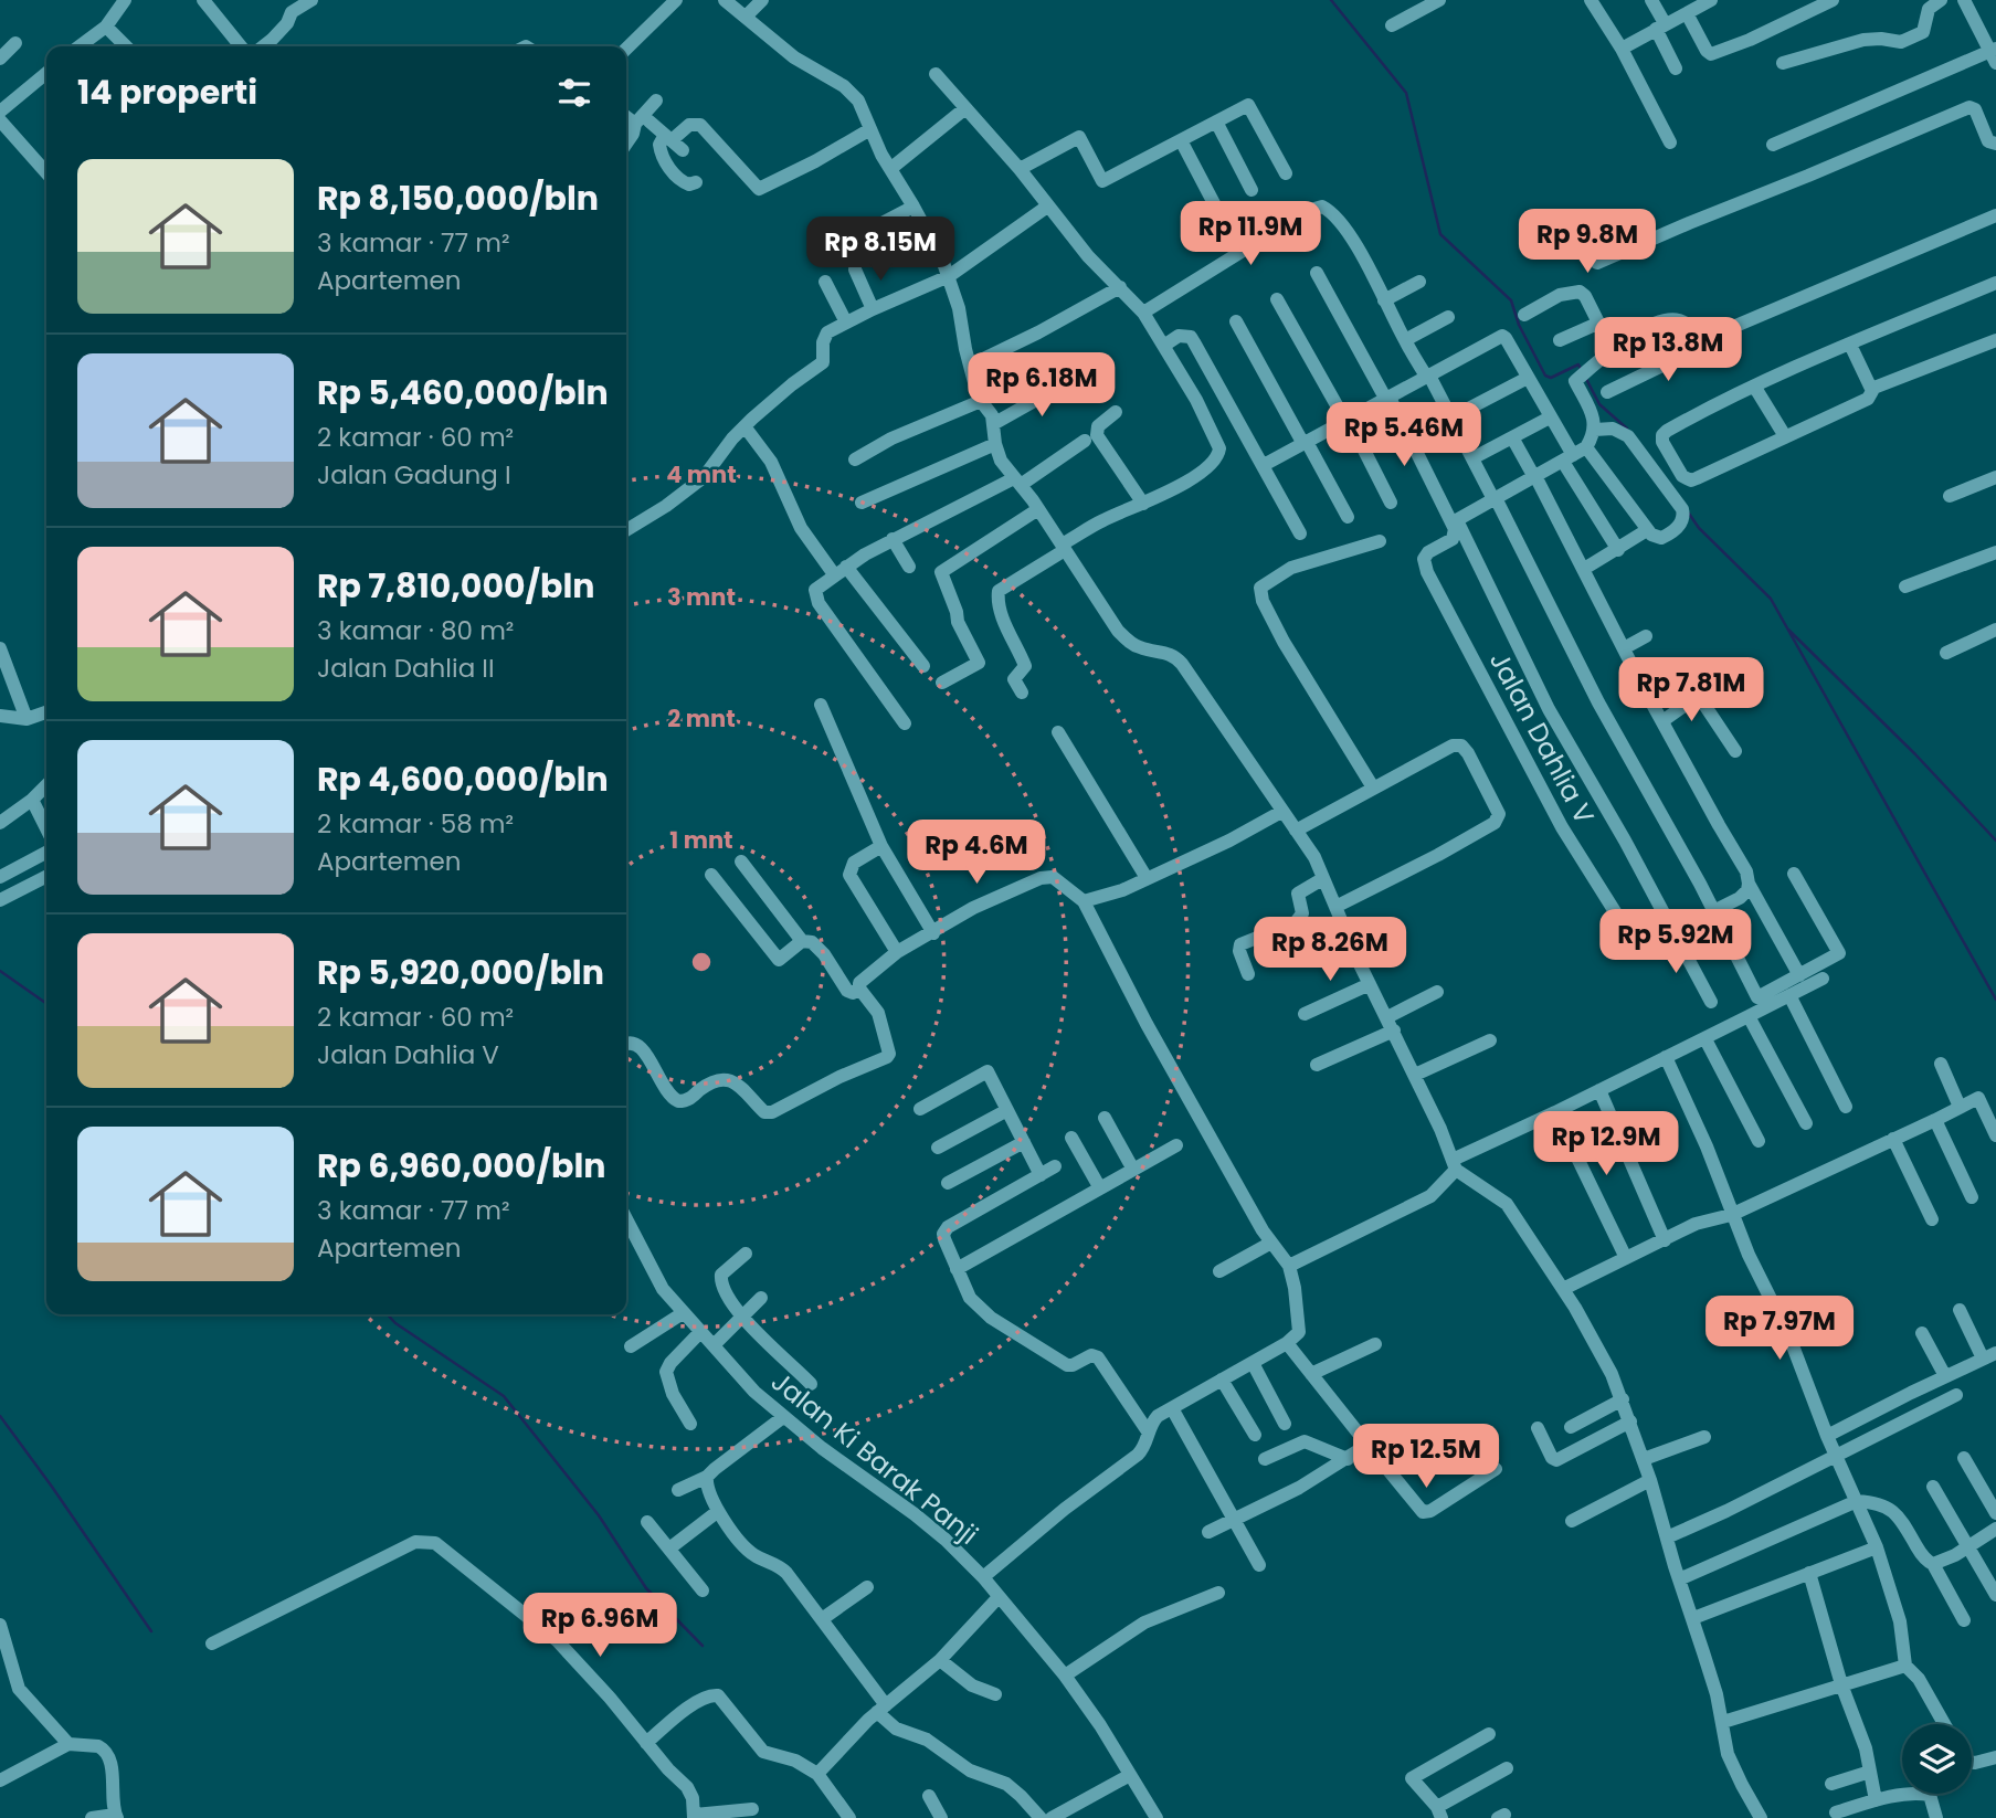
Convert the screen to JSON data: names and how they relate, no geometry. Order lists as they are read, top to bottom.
{
  "streets": {
    "street": ["Jalan Dahlia V", "Jalan Ki Barak Panji"]
  },
  "page": {
    "heading": "14 properti",
    "list": [
      {
        "name": "Rp 8,150,000/bln",
        "note": "3 kamar · 77 m² · Apartemen"
      },
      {
        "name": "Rp 5,460,000/bln",
        "note": "2 kamar · 60 m² · Jalan Gadung I"
      },
      {
        "name": "Rp 7,810,000/bln",
        "note": "3 kamar · 80 m² · Jalan Dahlia II"
      },
      {
        "name": "Rp 4,600,000/bln",
        "note": "2 kamar · 58 m² · Apartemen"
      },
      {
        "name": "Rp 5,920,000/bln",
        "note": "2 kamar · 60 m² · Jalan Dahlia V"
      },
      {
        "name": "Rp 6,960,000/bln",
        "note": "3 kamar · 77 m² · Apartemen"
      }
    ],
    "price": [
      "Rp 11.9M",
      "Rp 9.8M",
      "Rp 8.15M",
      "Rp 13.8M",
      "Rp 6.18M",
      "Rp 5.46M",
      "Rp 7.81M",
      "Rp 4.6M",
      "Rp 5.92M",
      "Rp 8.26M",
      "Rp 12.9M",
      "Rp 7.97M",
      "Rp 12.5M",
      "Rp 6.96M"
    ]
  },
  "rings": [
    "4 mnt",
    "3 mnt",
    "2 mnt",
    "1 mnt"
  ]
}
